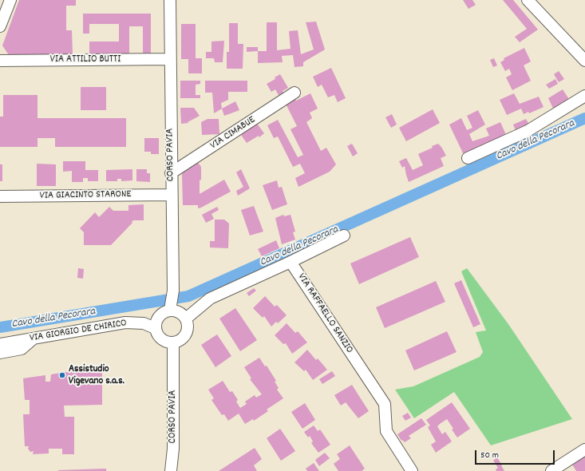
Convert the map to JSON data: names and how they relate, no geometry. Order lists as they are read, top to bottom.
{
  "streets": {
    "street": [
      "VIA ATTILIO BUTTI",
      "VIA CIMABUE",
      "CORSO PAVIA",
      "VIA GIACINTO STARONE",
      "VIA RAFFAELLO SANZIO",
      "VIA GIORGIO DE CHIRICO"
    ]
  },
  "crossings": [
    ["VIA ATTILIO BUTTI", "CORSO PAVIA"],
    ["VIA CIMABUE", "CORSO PAVIA"],
    ["CORSO PAVIA", "VIA GIACINTO STARONE"],
    ["CORSO PAVIA", "VIA GIORGIO DE CHIRICO"]
  ],
  "water": ["Cavo della Pecorara"],
  "places": ["Assistudio Vigevano s.a.s."],
  "scale_bar": "50 m"
}
